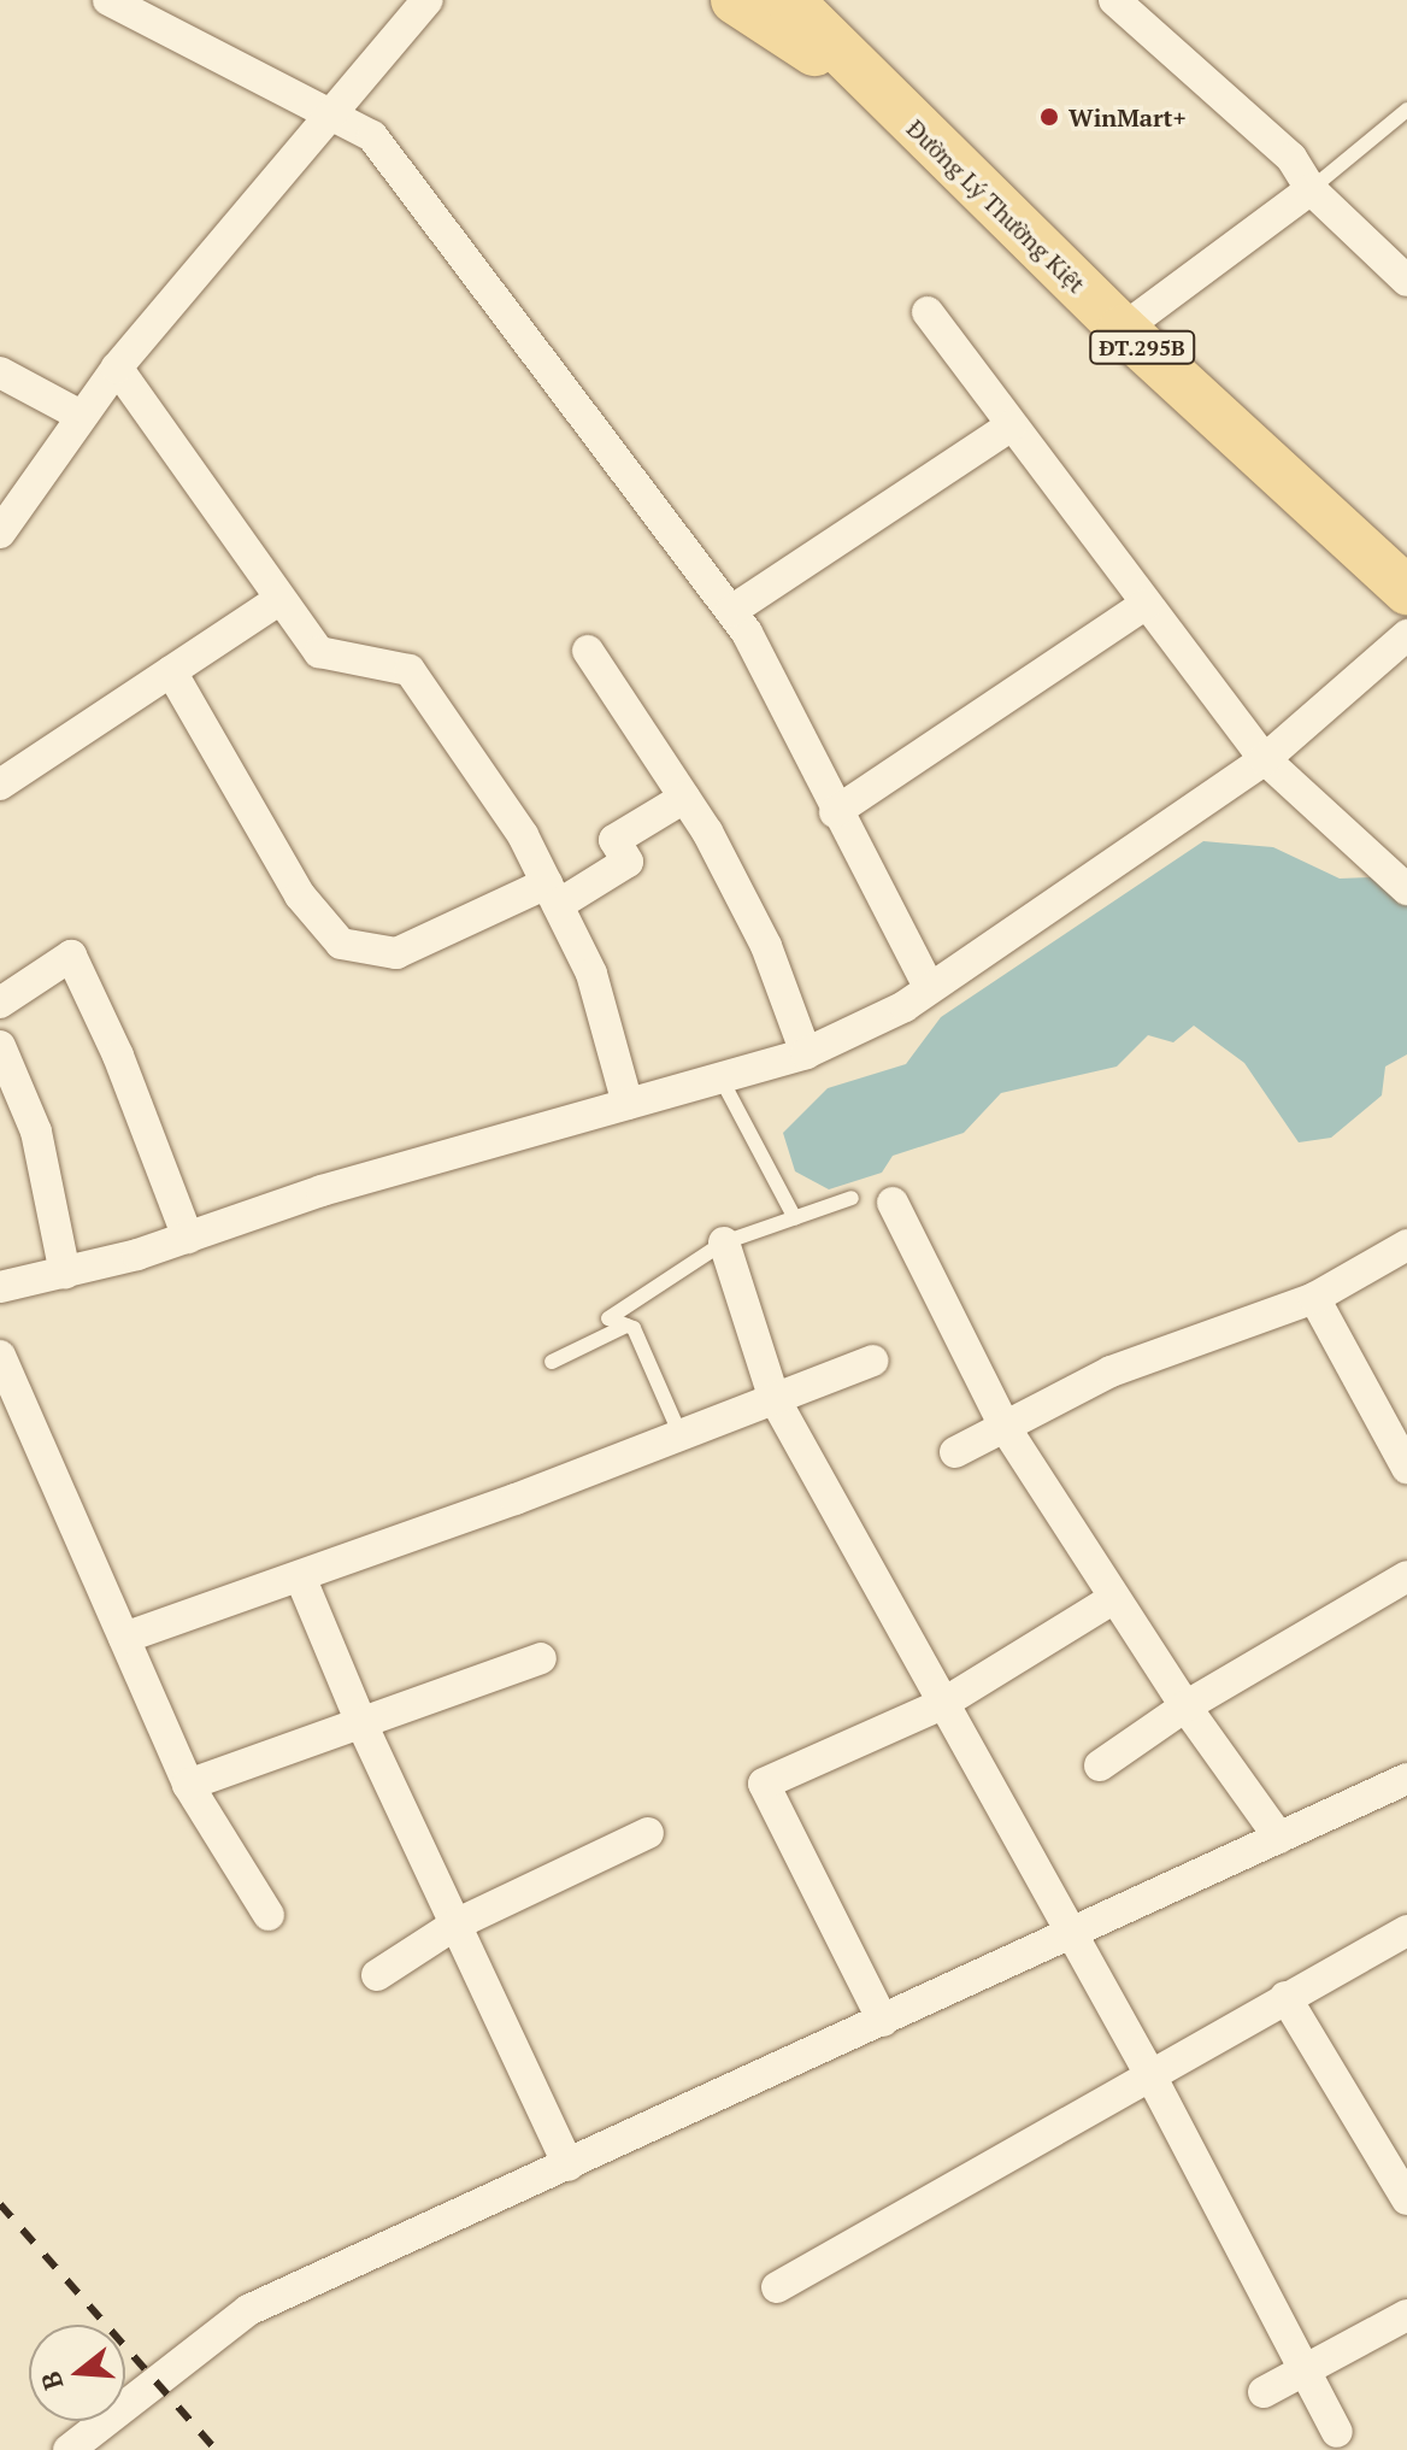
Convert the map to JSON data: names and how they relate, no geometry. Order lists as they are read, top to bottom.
{
  "streets": {
    "main road": ["Đường Lý Thường Kiệt", "ĐT.295B"]
  },
  "places": ["WinMart+"],
  "north": "left"
}
